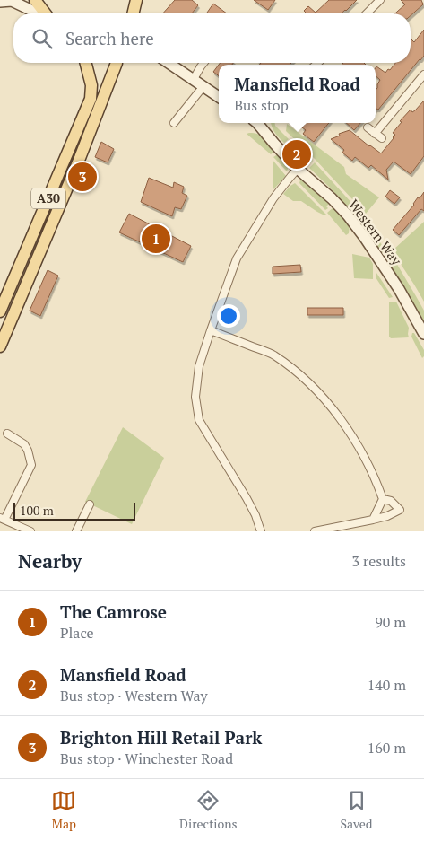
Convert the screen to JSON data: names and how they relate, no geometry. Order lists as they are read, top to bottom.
{
  "streets": {
    "main road": ["A30"],
    "street": ["Western Way"]
  },
  "scale_bar": "100 m",
  "page": {
    "search": "Search here",
    "popup": ["Mansfield Road", "Bus stop"],
    "pins": ["2", "3", "1"],
    "scale": "100 m",
    "heading": ["Nearby", "3 results"],
    "list": [
      {
        "mark": "1",
        "name": "The Camrose",
        "note": "Place",
        "value": "90 m"
      },
      {
        "mark": "2",
        "name": "Mansfield Road",
        "note": "Bus stop · Western Way",
        "value": "140 m"
      },
      {
        "mark": "3",
        "name": "Brighton Hill Retail Park",
        "note": "Bus stop · Winchester Road",
        "value": "160 m"
      }
    ],
    "nav": ["Map", "Directions", "Saved"]
  }
}
